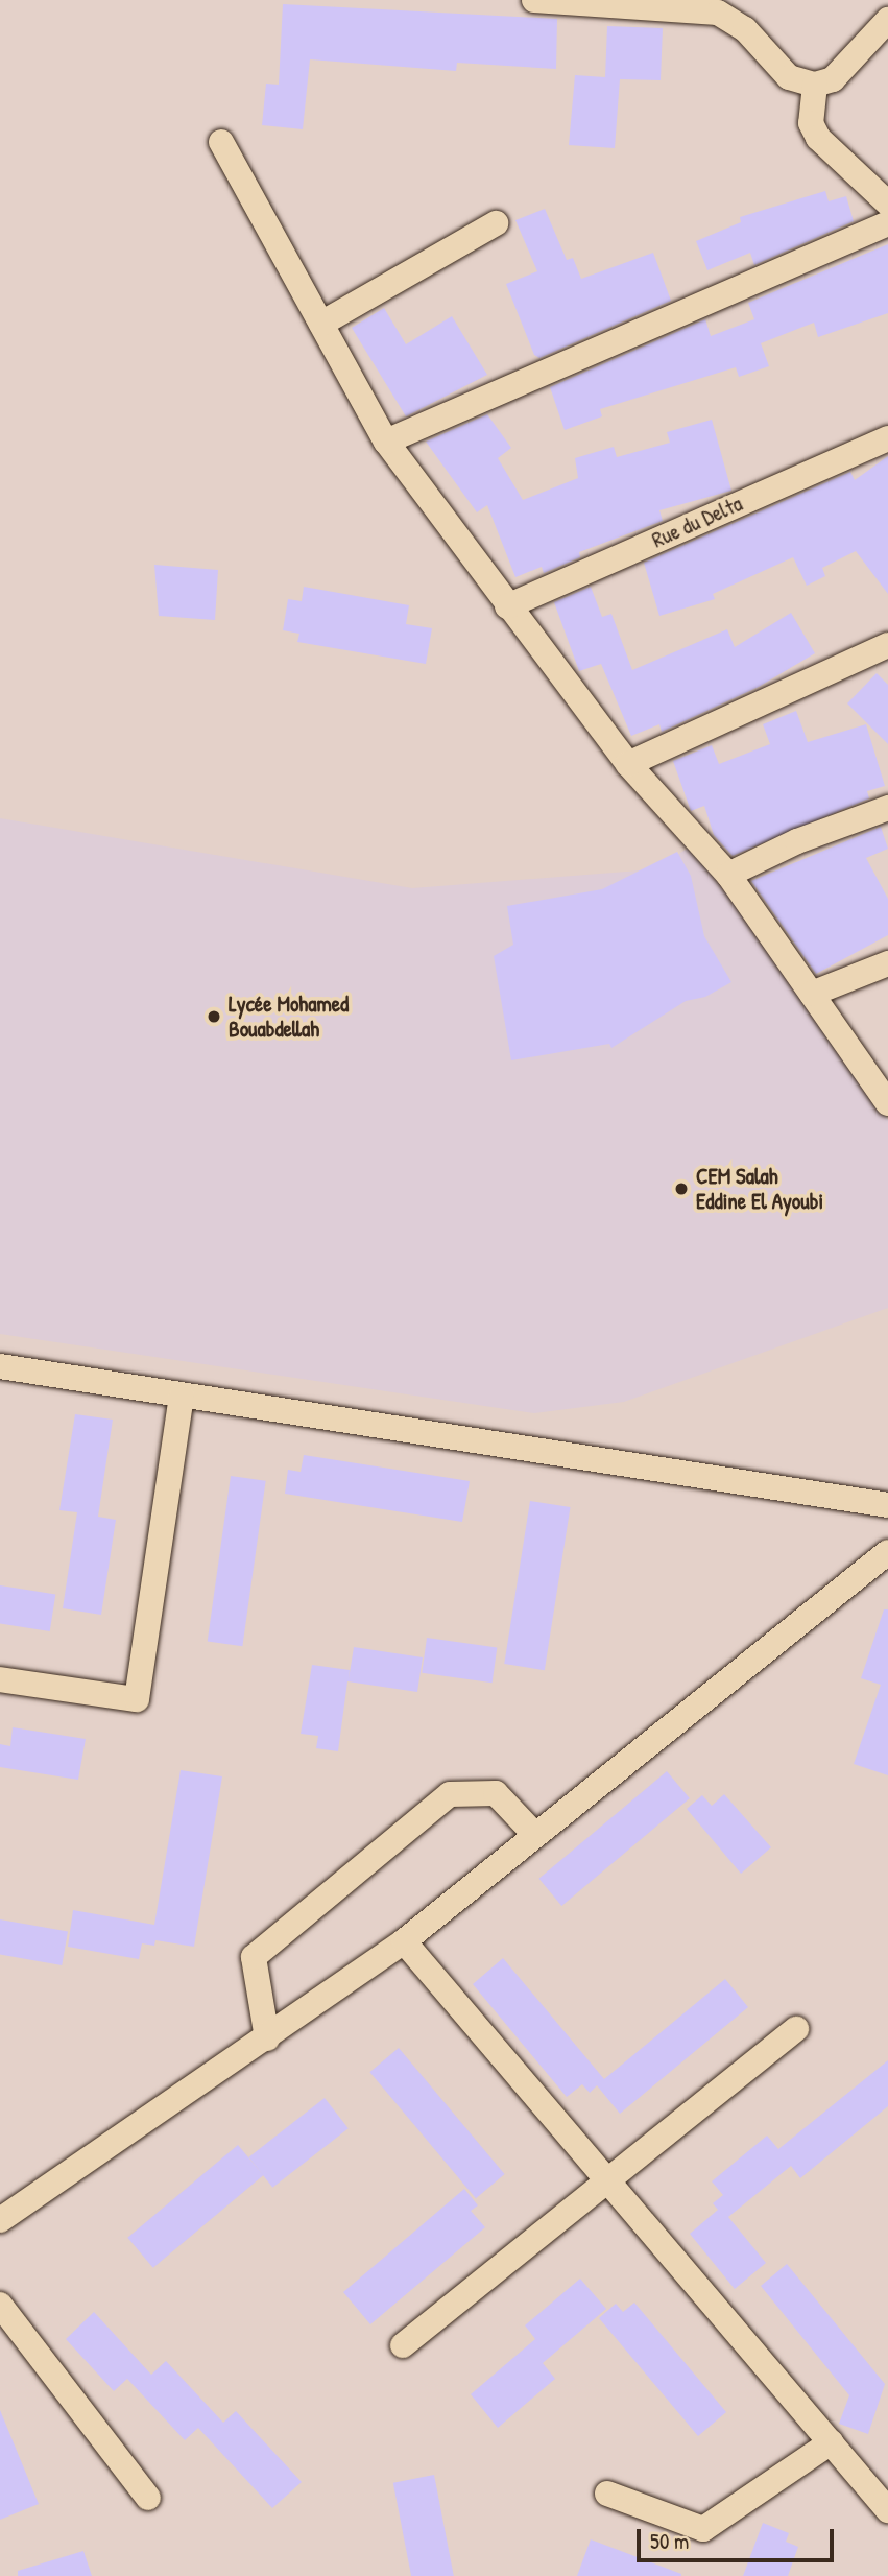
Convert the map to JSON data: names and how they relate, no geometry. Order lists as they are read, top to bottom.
{
  "streets": {
    "street": ["Rue du Delta"]
  },
  "places": ["Lycée Mohamed Bouabdellah", "CEM Salah Eddine El Ayoubi"],
  "scale_bar": "50 m"
}
